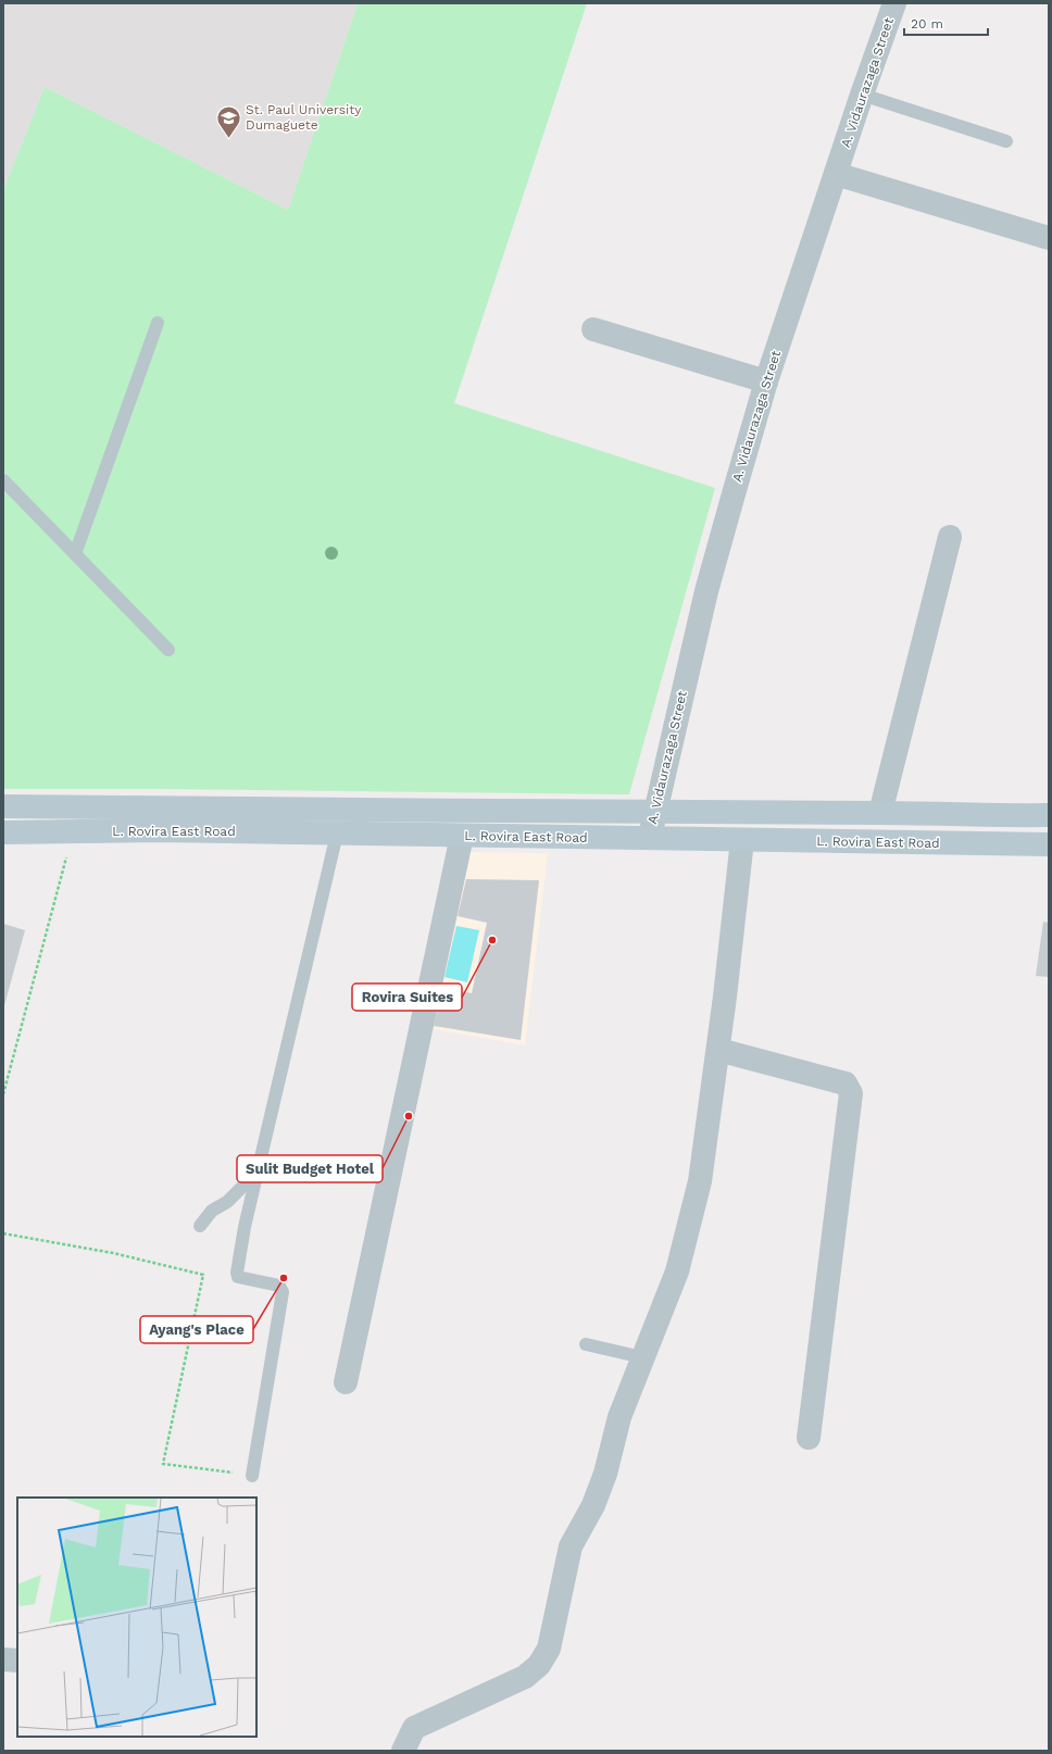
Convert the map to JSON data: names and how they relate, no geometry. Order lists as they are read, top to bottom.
{
  "streets": {
    "main road": ["L. Rovira East Road"],
    "street": ["A. Vidaurazaga Street"]
  },
  "crossings": [
    ["A. Vidaurazaga Street", "L. Rovira East Road"]
  ],
  "places": {
    "school or university": ["St. Paul University Dumaguete"],
    "other": ["Rovira Suites", "Sulit Budget Hotel", "Ayang's Place"]
  },
  "scale_bar": "20 m"
}
